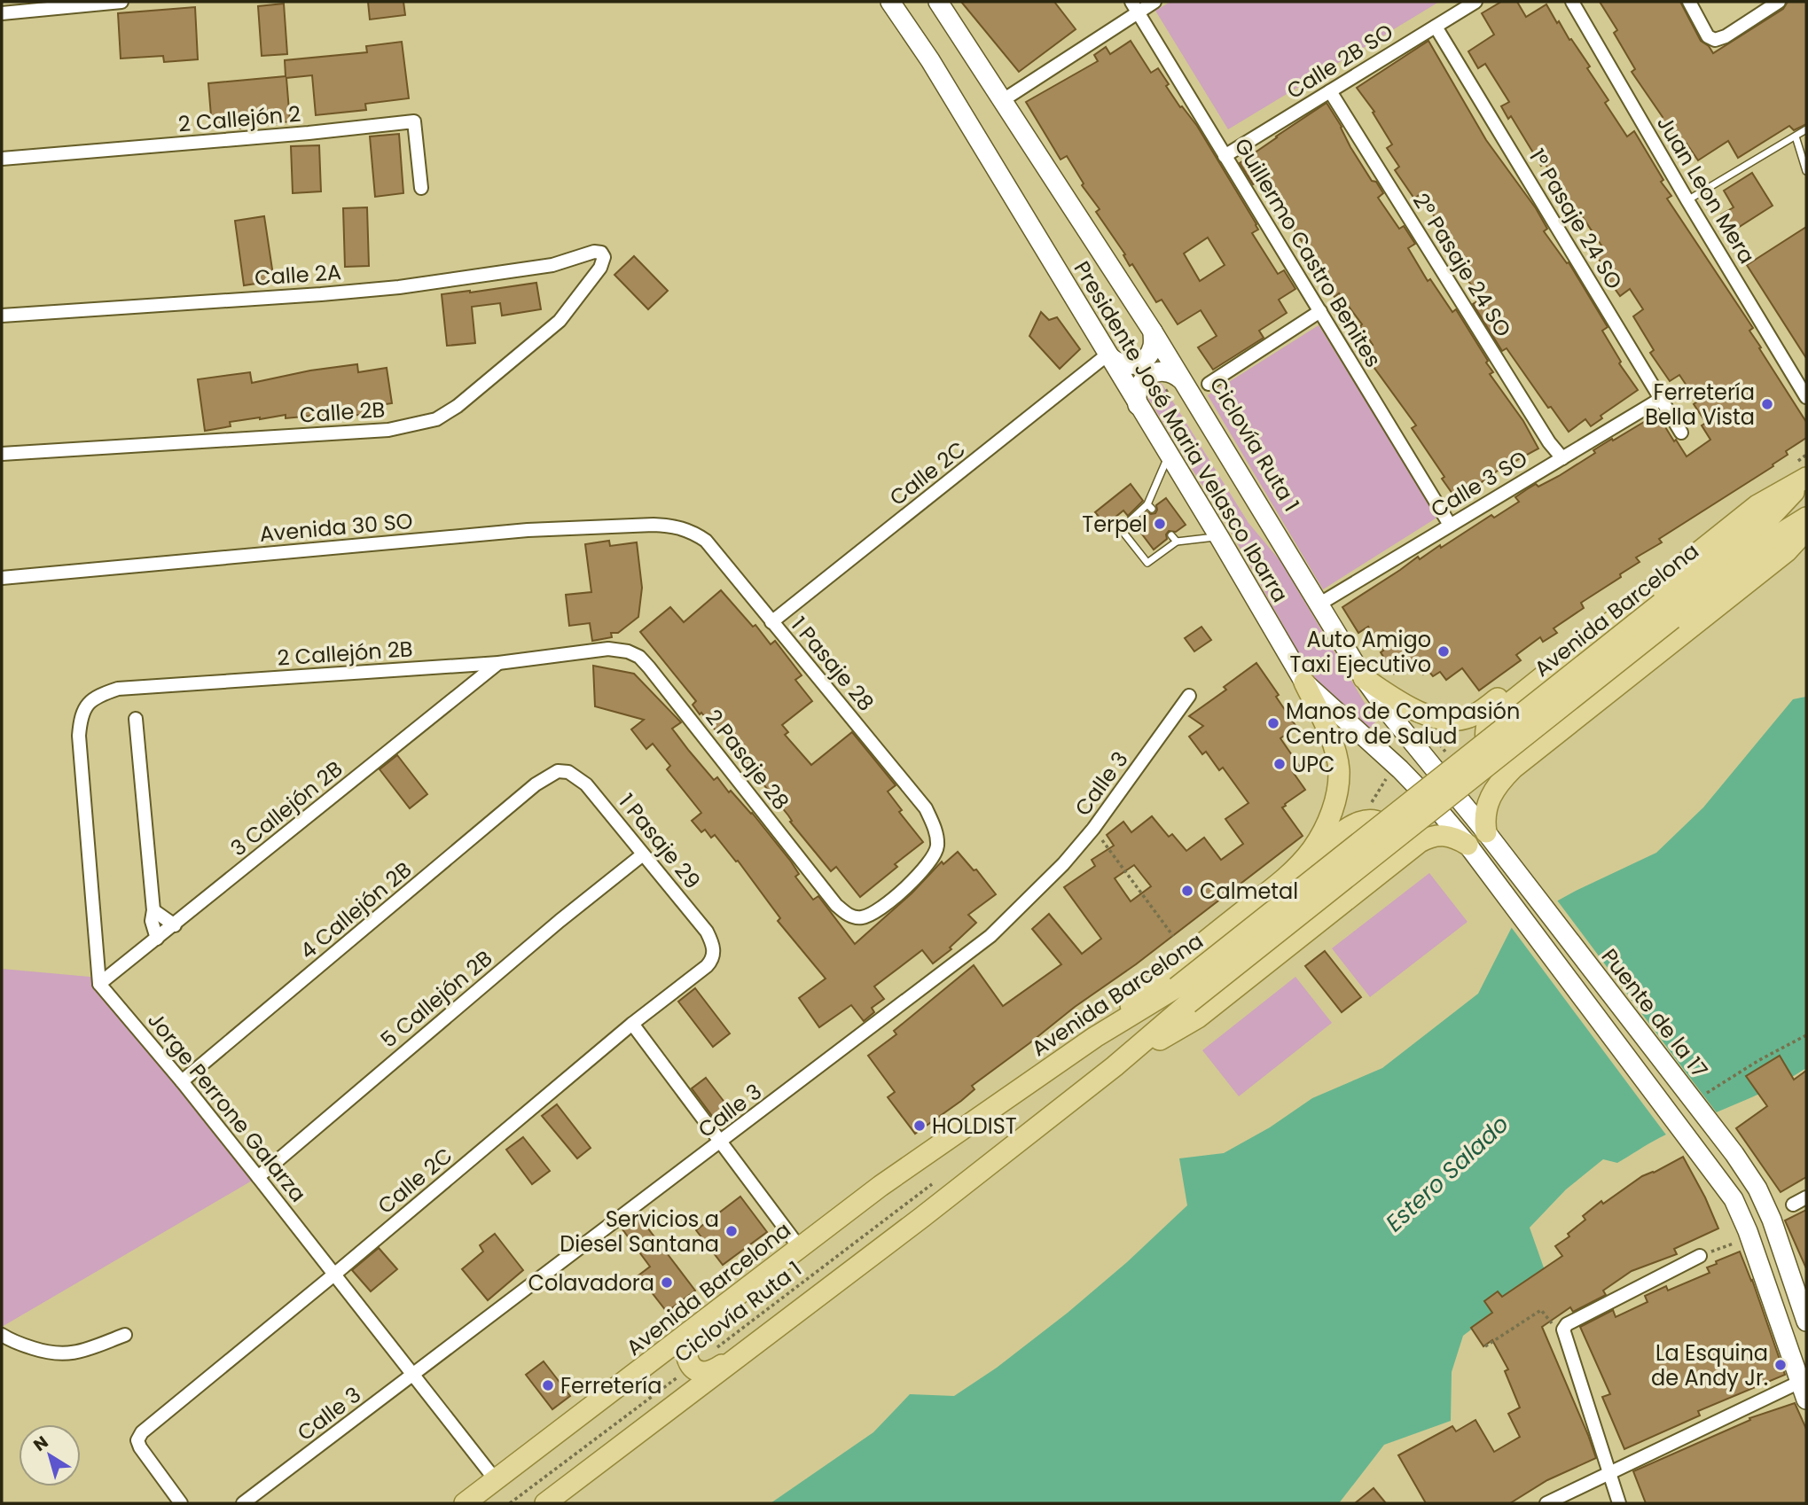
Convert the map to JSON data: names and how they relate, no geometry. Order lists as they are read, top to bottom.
{
  "streets": {
    "main road": ["Presidente José Maria Velasco Ibarra", "Avenida Barcelona", "Puente de la 17"],
    "street": [
      "Calle 2B SO",
      "2 Callejón 2",
      "Juan Leon Mera",
      "1º Pasaje 24 SO",
      "Guillermo Castro Benites",
      "2º Pasaje 24 SO",
      "Calle 2A",
      "Calle 2B",
      "Calle 2C",
      "Calle 3 SO",
      "Avenida 30 SO",
      "2 Callejón 2B",
      "1 Pasaje 28",
      "2 Pasaje 28",
      "Calle 3",
      "3 Callejón 2B",
      "1 Pasaje 29",
      "4 Callejón 2B",
      "5 Callejón 2B",
      "Jorge Perrone Galarza"
    ],
    "path": ["Ciclovía Ruta 1"]
  },
  "crossings": [
    ["Calle 2B SO", "1º Pasaje 24 SO"],
    ["Calle 2B SO", "Guillermo Castro Benites"],
    ["Calle 2B SO", "2º Pasaje 24 SO"],
    ["1º Pasaje 24 SO", "Calle 3 SO"],
    ["Guillermo Castro Benites", "Calle 3 SO"],
    ["2º Pasaje 24 SO", "Calle 3 SO"],
    ["Calle 2A", "Calle 2B"],
    ["Presidente José Maria Velasco Ibarra", "Ciclovía Ruta 1"],
    ["Presidente José Maria Velasco Ibarra", "Calle 2C"],
    ["Presidente José Maria Velasco Ibarra", "Calle 3 SO"],
    ["Presidente José Maria Velasco Ibarra", "Puente de la 17"],
    ["Calle 2C", "1 Pasaje 28"],
    ["Calle 2C", "1 Pasaje 29"],
    ["Calle 2C", "Jorge Perrone Galarza"],
    ["Avenida 30 SO", "1 Pasaje 28"],
    ["Avenida Barcelona", "Jorge Perrone Galarza"],
    ["2 Callejón 2B", "2 Pasaje 28"],
    ["2 Callejón 2B", "3 Callejón 2B"],
    ["2 Callejón 2B", "Jorge Perrone Galarza"],
    ["1 Pasaje 28", "2 Pasaje 28"],
    ["Calle 3", "Jorge Perrone Galarza"],
    ["3 Callejón 2B", "Jorge Perrone Galarza"],
    ["1 Pasaje 29", "4 Callejón 2B"],
    ["1 Pasaje 29", "5 Callejón 2B"],
    ["4 Callejón 2B", "Jorge Perrone Galarza"],
    ["5 Callejón 2B", "Jorge Perrone Galarza"]
  ],
  "water": ["Estero Salado"],
  "places": [
    "Ferretería Bella Vista",
    "Terpel",
    "Auto Amigo Taxi Ejecutivo",
    "Manos de Compasión Centro de Salud",
    "UPC",
    "Calmetal",
    "HOLDIST",
    "Servicios a Diesel Santana",
    "Colavadora",
    "La Esquina de Andy Jr.",
    "Ferretería"
  ],
  "north": "top left"
}
